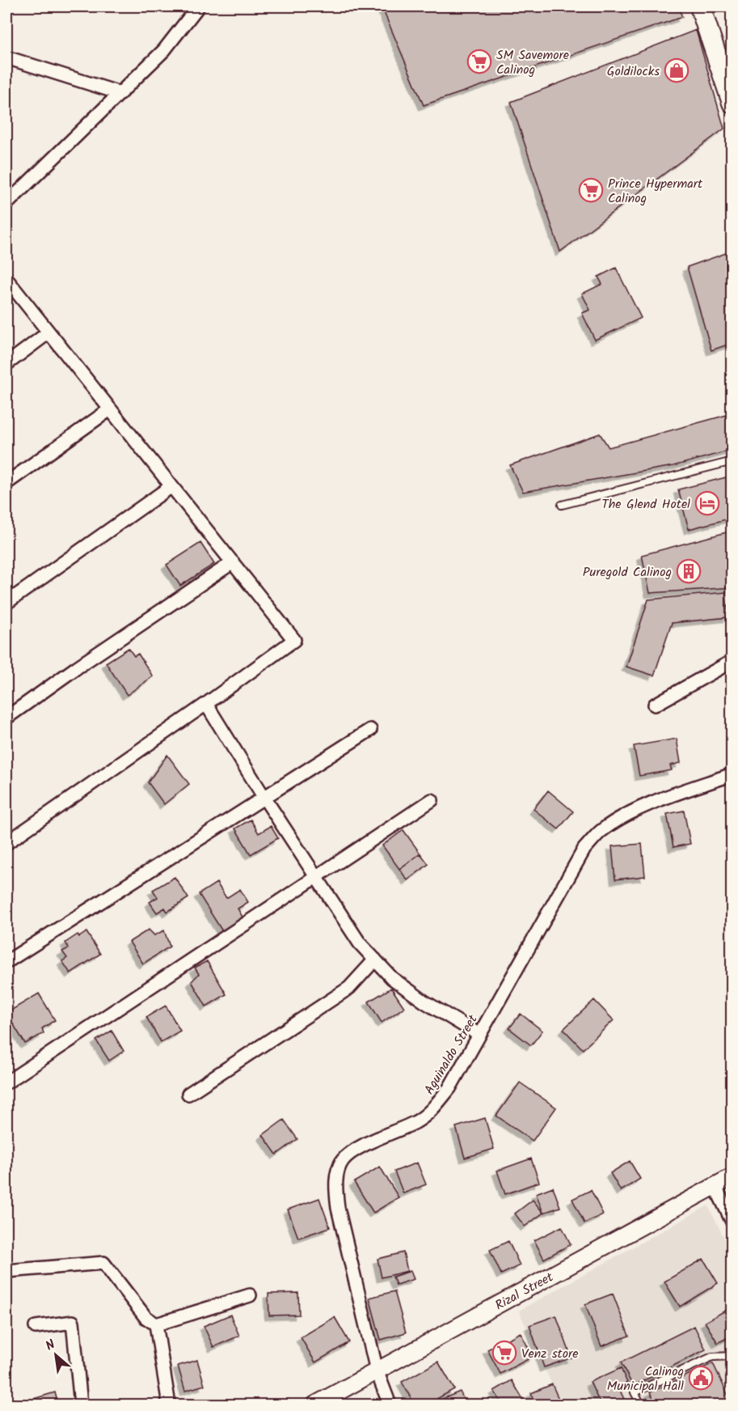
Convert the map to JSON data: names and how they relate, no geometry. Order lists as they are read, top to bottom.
{
  "streets": {
    "street": ["Aguinaldo Street", "Rizal Street"]
  },
  "crossings": [
    ["Aguinaldo Street", "Rizal Street"]
  ],
  "places": {
    "supermarket": ["SM Savemore Calinog", "Prince Hypermart Calinog", "Venz store"],
    "shop": ["Goldilocks"],
    "hotel": ["The Glend Hotel"],
    "building": ["Puregold Calinog"],
    "public building": ["Calinog Municipal Hall"]
  },
  "north": "top left"
}
